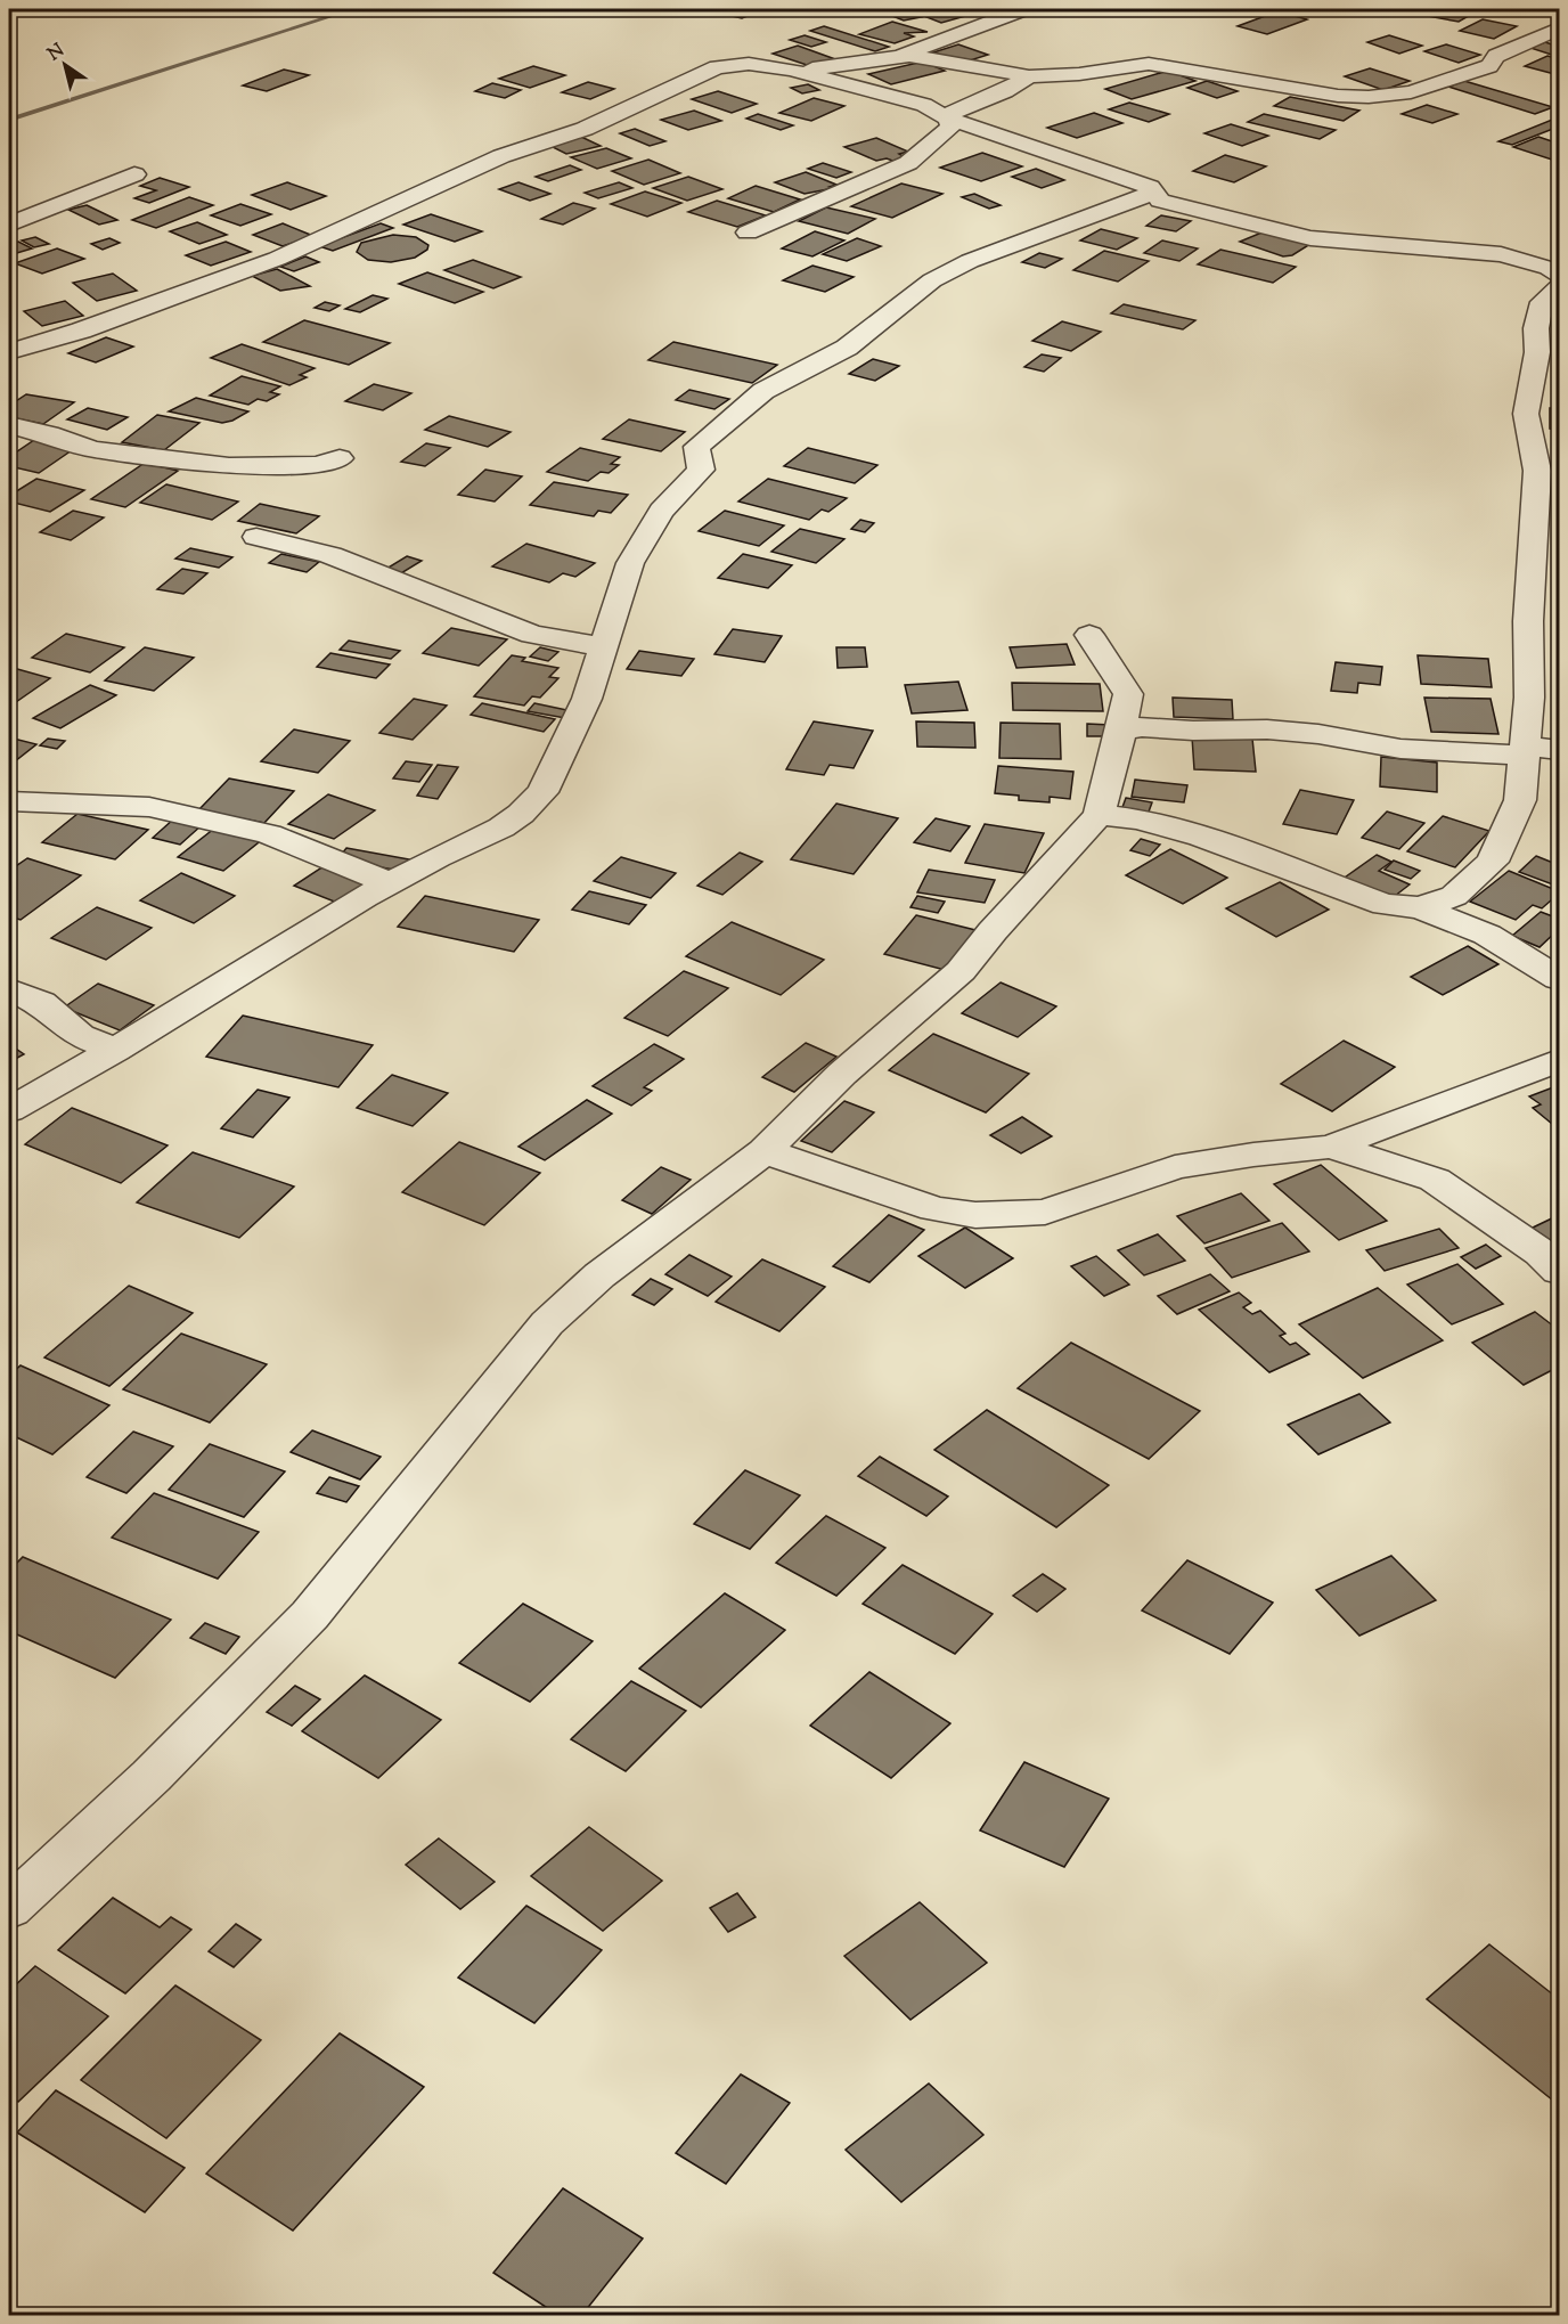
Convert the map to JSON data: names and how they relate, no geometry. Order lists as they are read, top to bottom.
{
  "north": "top left"
}
